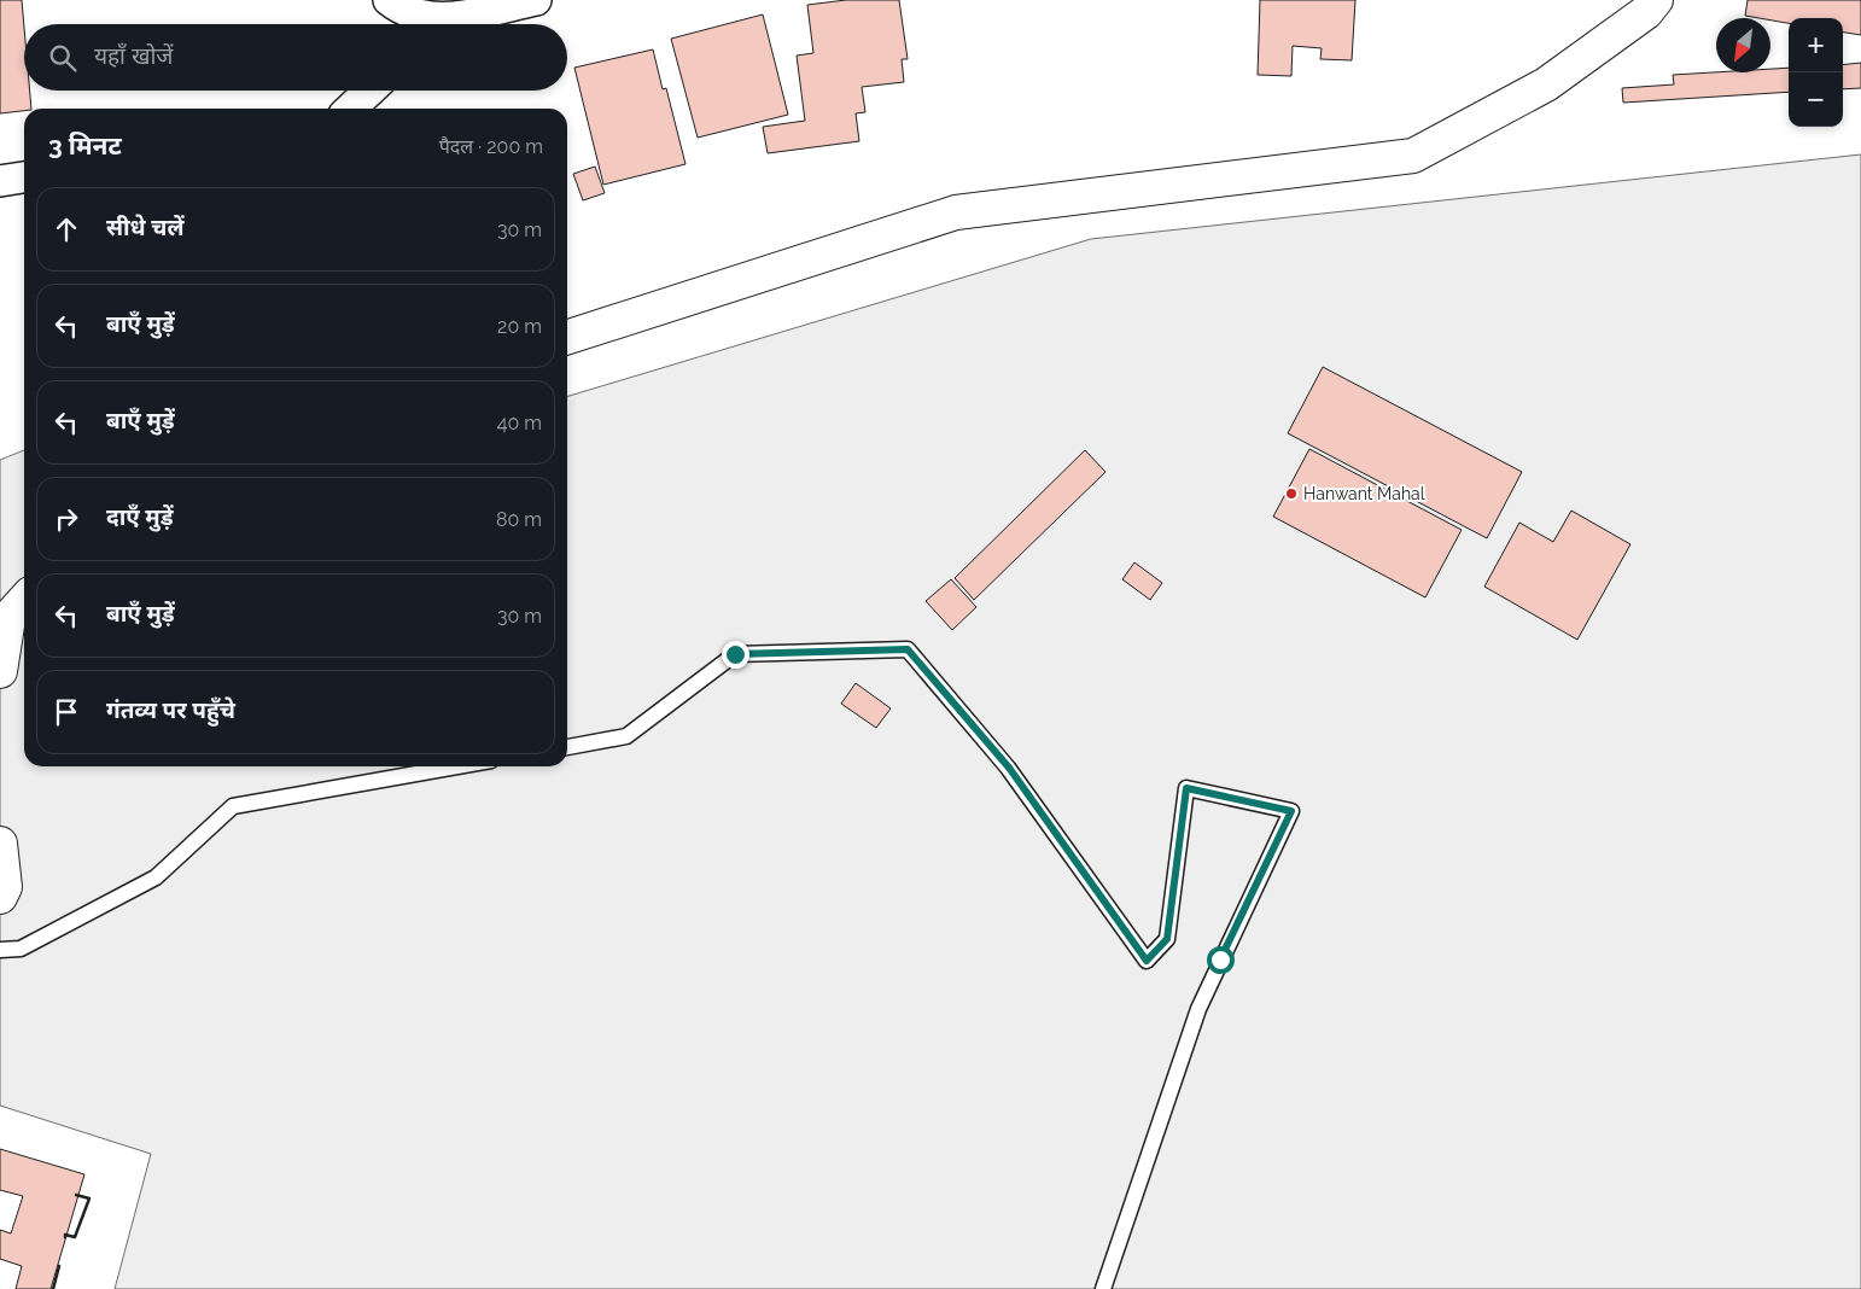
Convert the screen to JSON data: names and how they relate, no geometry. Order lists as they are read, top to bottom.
{
  "places": ["Hanwant Mahal"],
  "north": "bottom left",
  "page": {
    "map_buttons": ["+", "−"],
    "search": "यहाँ खोजें",
    "heading": ["3 मिनट", "पैदल · 200 m"],
    "list": [
      ["सीधे चलें", "30 m"],
      ["बाएँ मुड़ें", "20 m"],
      ["बाएँ मुड़ें", "40 m"],
      ["दाएँ मुड़ें", "80 m"],
      ["बाएँ मुड़ें", "30 m"],
      "गंतव्य पर पहुँचे"
    ]
  }
}
